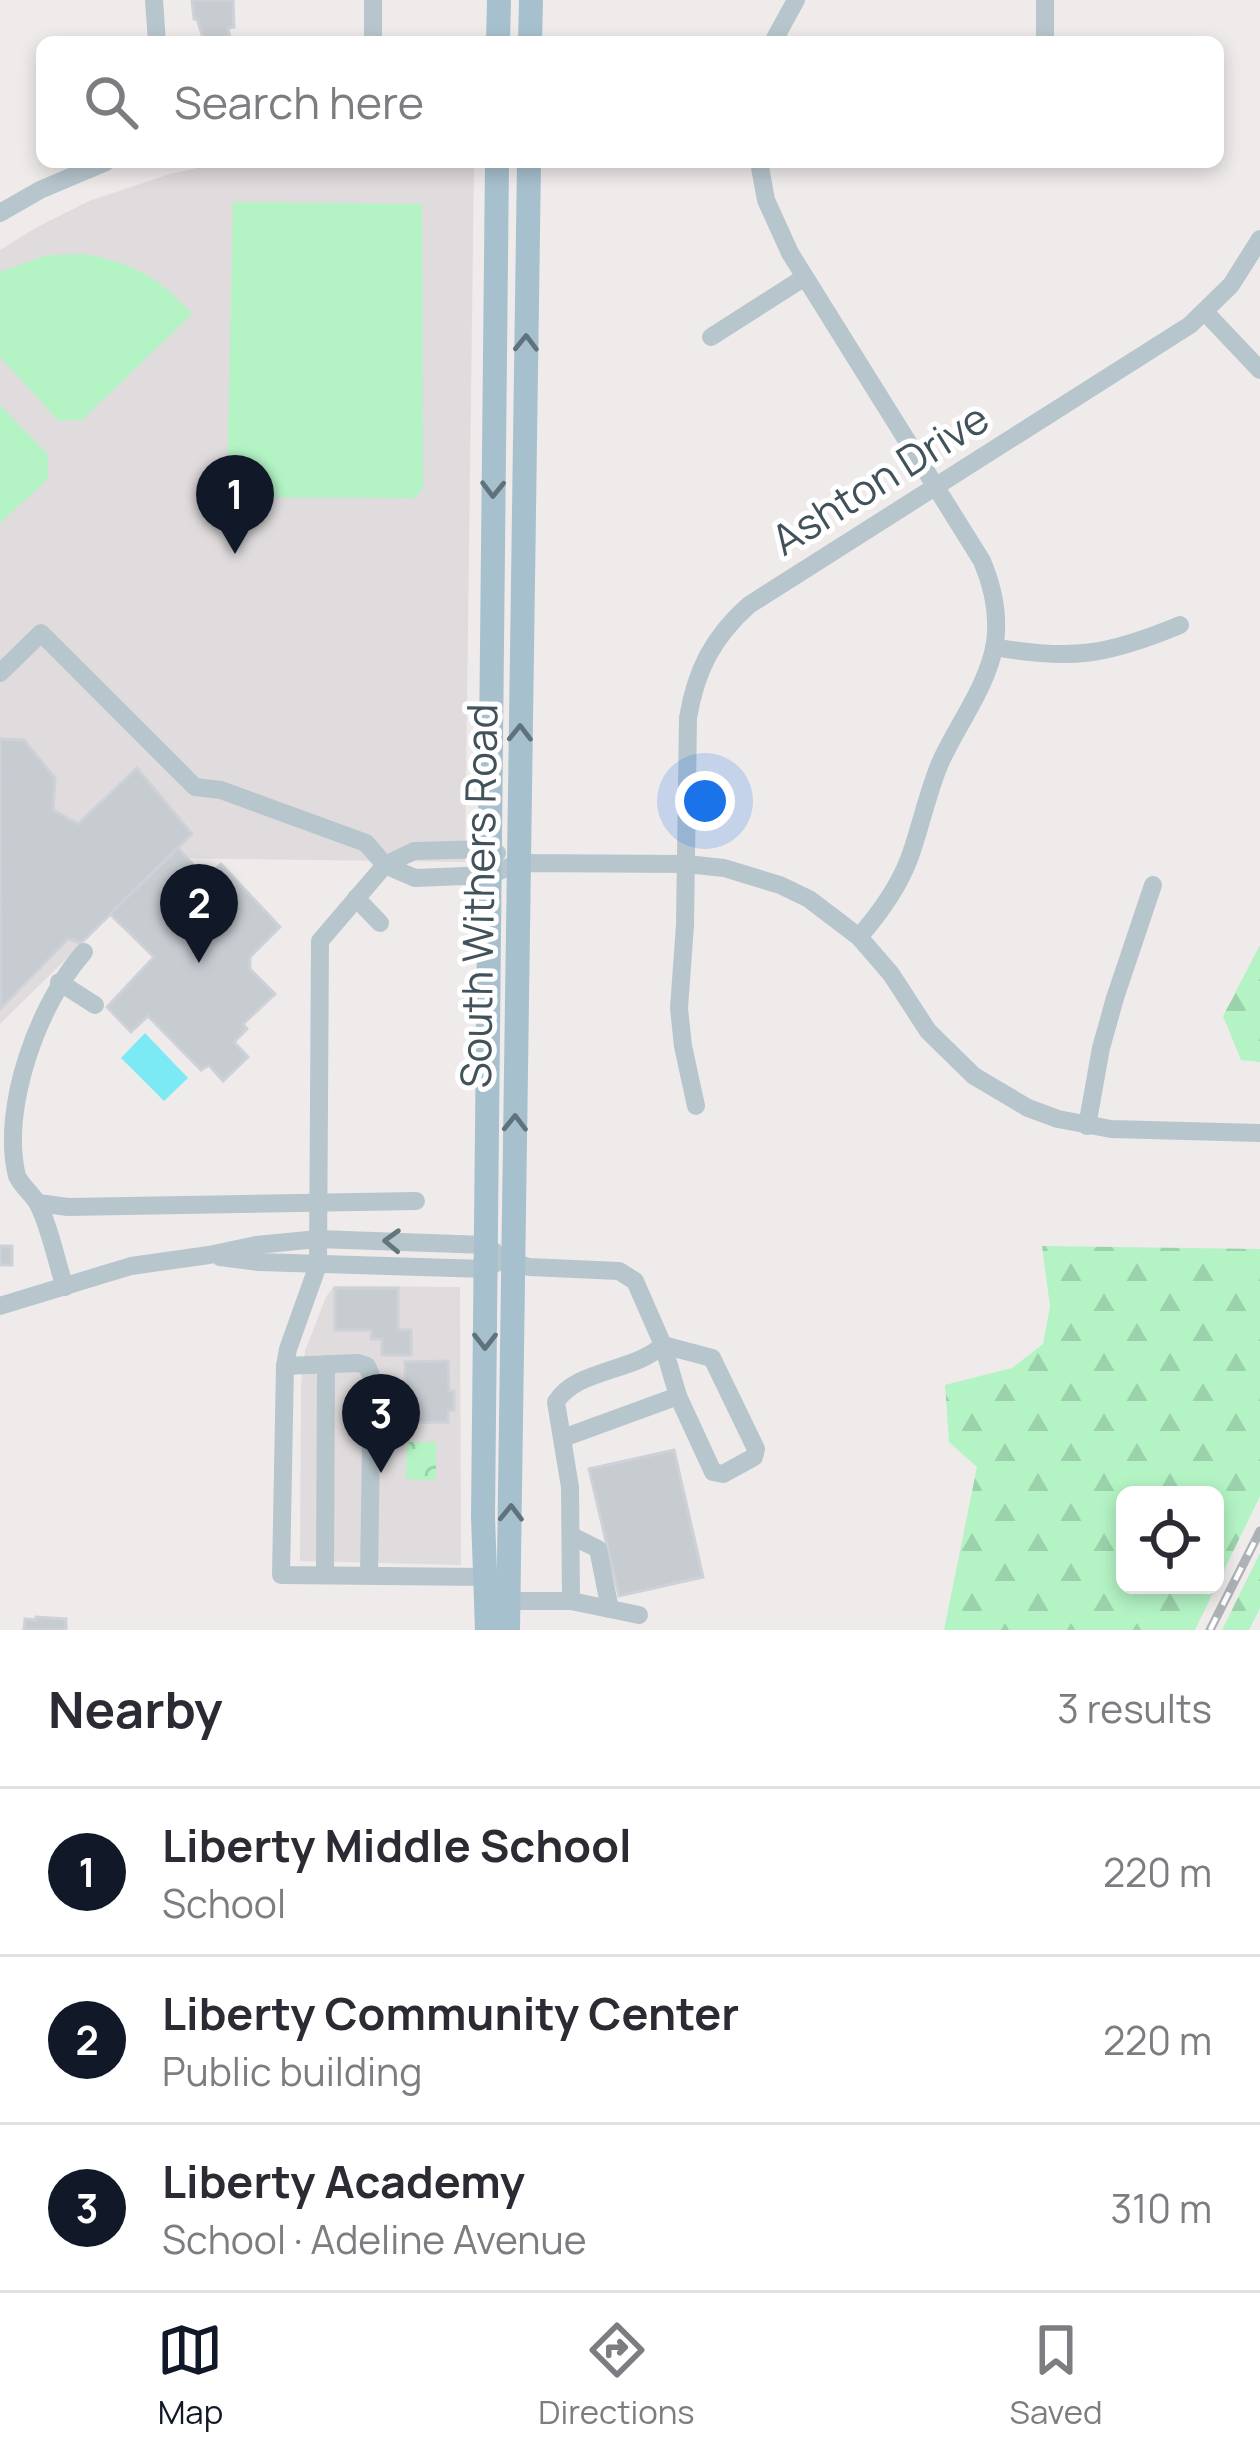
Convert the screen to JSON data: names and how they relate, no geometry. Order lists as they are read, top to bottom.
{
  "streets": {
    "main road": ["South Withers Road"],
    "street": ["Ashton Drive"]
  },
  "page": {
    "search": "Search here",
    "pins": ["1", "2", "3"],
    "heading": ["Nearby", "3 results"],
    "list": [
      {
        "mark": "1",
        "name": "Liberty Middle School",
        "note": "School",
        "value": "220 m"
      },
      {
        "mark": "2",
        "name": "Liberty Community Center",
        "note": "Public building",
        "value": "220 m"
      },
      {
        "mark": "3",
        "name": "Liberty Academy",
        "note": "School · Adeline Avenue",
        "value": "310 m"
      }
    ],
    "nav": ["Map", "Directions", "Saved"]
  }
}
